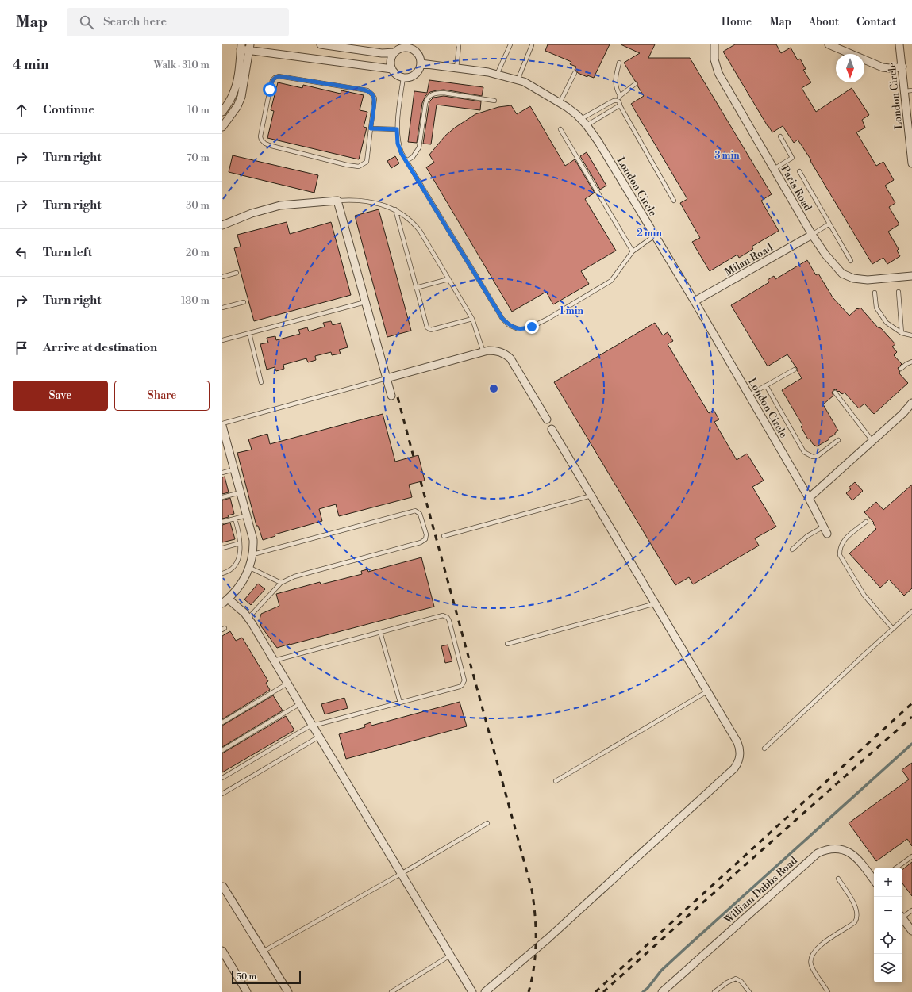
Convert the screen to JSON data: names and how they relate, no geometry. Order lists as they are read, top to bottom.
{
  "streets": {
    "street": [
      "London Circle",
      "Paris Road",
      "Milan Road",
      "William Dabbs Road"
    ]
  },
  "crossings": [
    ["London Circle", "Milan Road"],
    ["Paris Road", "Milan Road"]
  ],
  "scale_bar": "50 m",
  "north": "bottom",
  "page": {
    "header": "Map",
    "search": "Search here",
    "nav": [
      "Home",
      "Map",
      "About",
      "Contact"
    ],
    "heading": ["4 min", "Walk · 310 m"],
    "list": [
      ["Continue", "10 m"],
      ["Turn right", "70 m"],
      ["Turn right", "30 m"],
      ["Turn left", "20 m"],
      ["Turn right", "180 m"],
      "Arrive at destination"
    ],
    "buttons": ["Save", "Share"],
    "map_buttons": ["+", "−"],
    "scale": "50 m"
  },
  "rings": ["3 min", "2 min", "1 min"]
}
